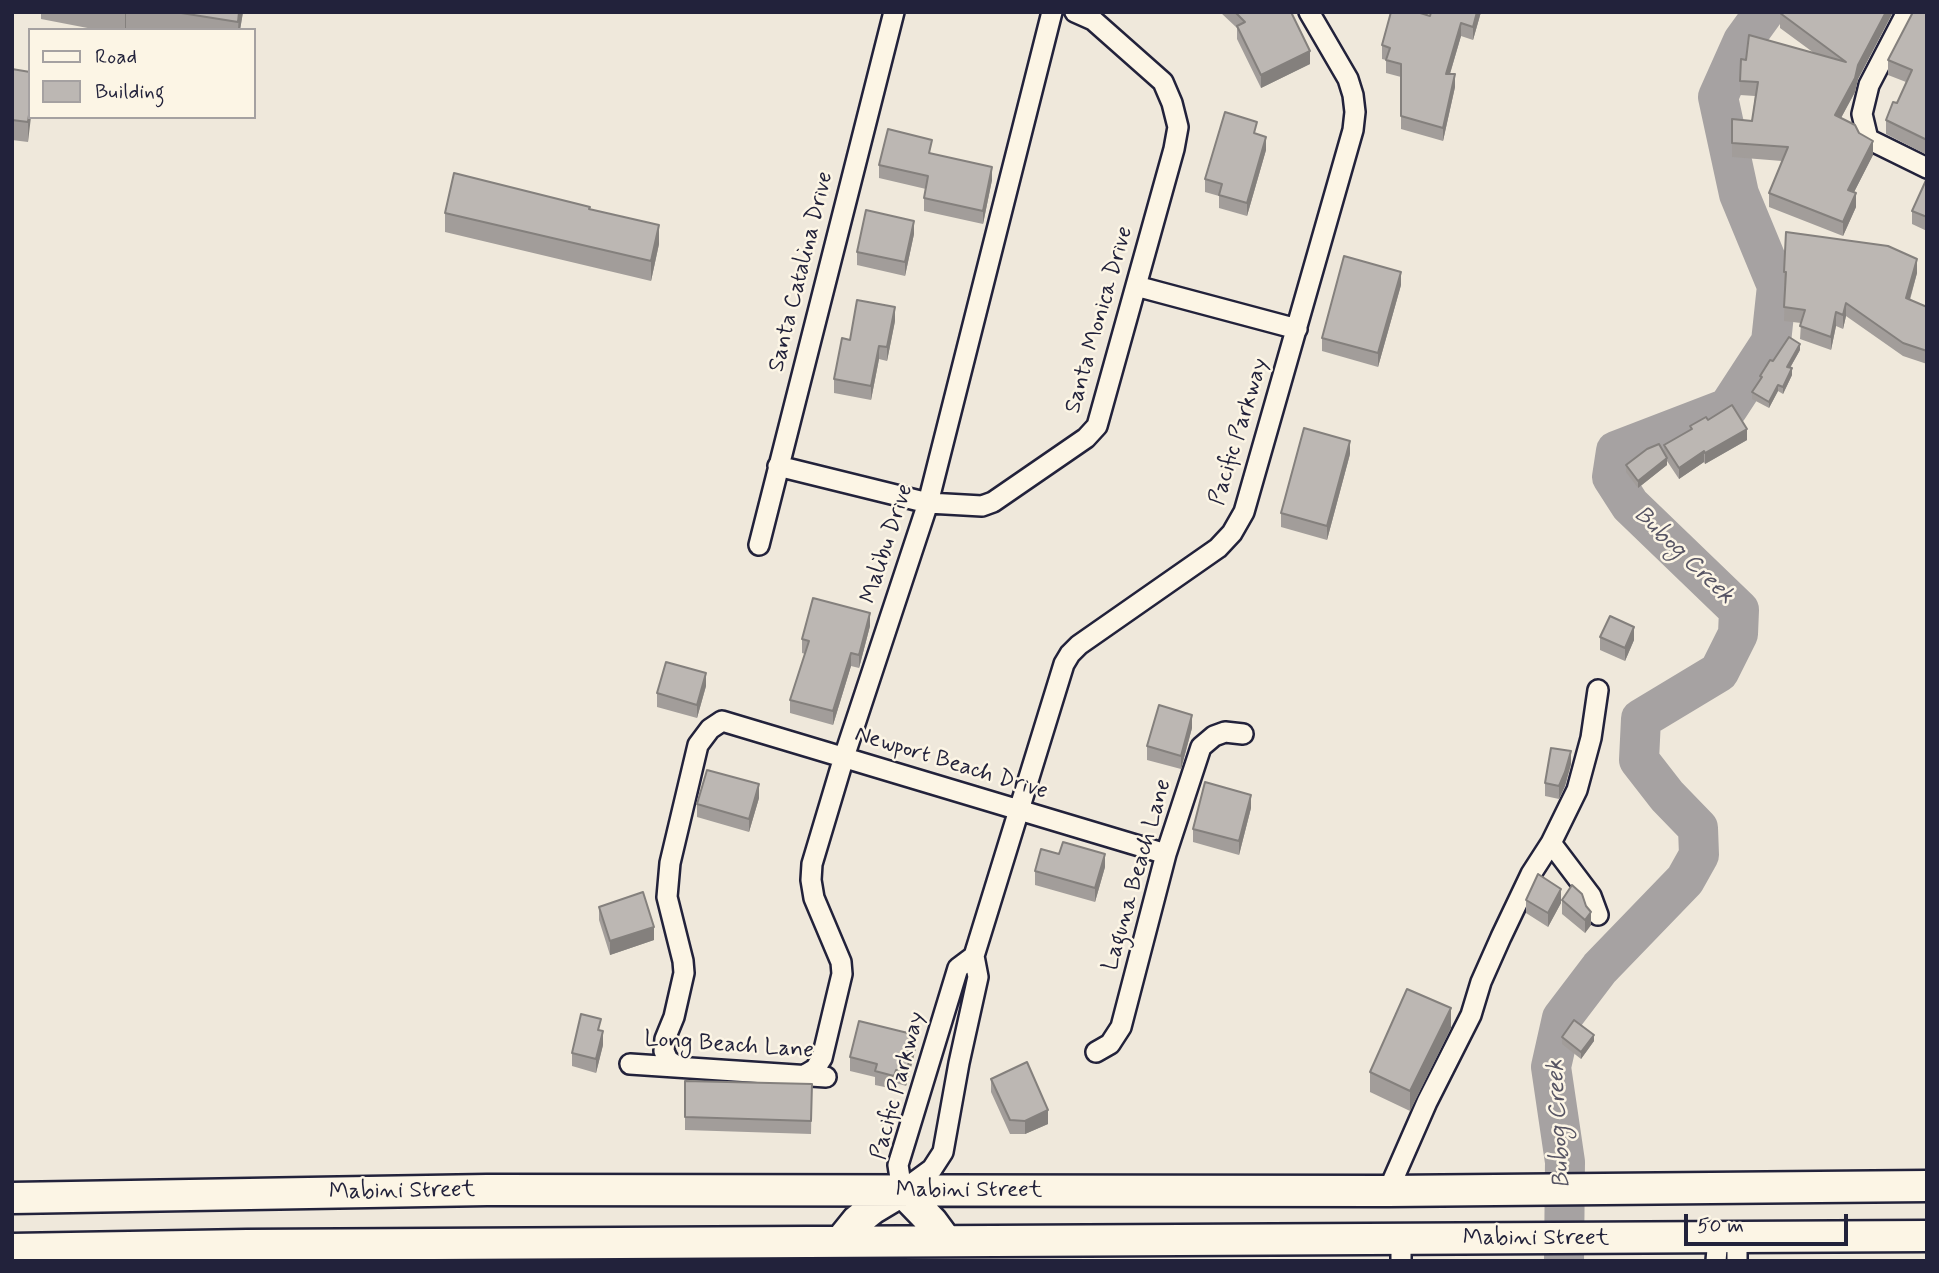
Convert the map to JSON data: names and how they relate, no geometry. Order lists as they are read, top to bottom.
{
  "streets": {
    "main road": ["Mabini Street"],
    "street": [
      "Santa Catalina Drive",
      "Santa Monica Drive",
      "Pacific Parkway",
      "Malibu Drive",
      "Newport Beach Drive",
      "Laguna Beach Lane",
      "Long Beach Lane"
    ]
  },
  "crossings": [
    ["Santa Catalina Drive", "Santa Monica Drive"],
    ["Santa Monica Drive", "Malibu Drive"],
    ["Pacific Parkway", "Newport Beach Drive"],
    ["Pacific Parkway", "Mabini Street"],
    ["Malibu Drive", "Newport Beach Drive"],
    ["Malibu Drive", "Long Beach Lane"],
    ["Newport Beach Drive", "Laguna Beach Lane"],
    ["Newport Beach Drive", "Long Beach Lane"]
  ],
  "water": ["Bubog Creek"],
  "legend": ["Road", "Building"],
  "scale_bar": "50 m"
}
